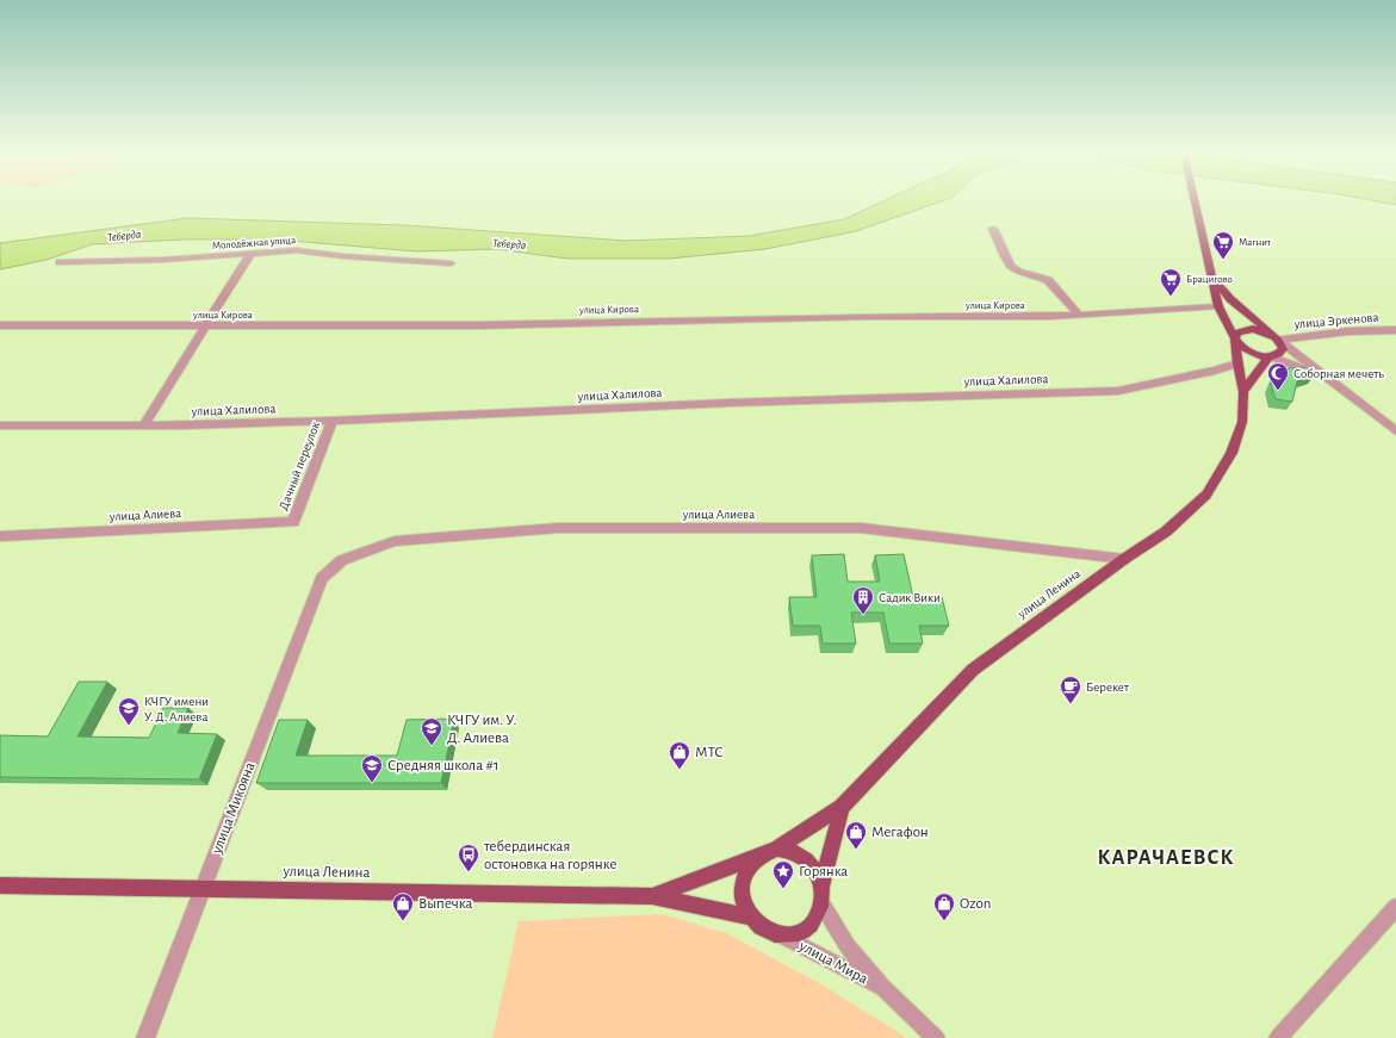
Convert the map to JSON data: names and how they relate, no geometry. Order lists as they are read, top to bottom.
{
  "streets": {
    "main road": ["улица Ленина"],
    "street": [
      "Молодёжная улица",
      "улица Кирова",
      "улица Эркенова",
      "улица Халилова",
      "Дачный переулок",
      "улица Алиева",
      "улица Микояна",
      "улица Мира"
    ]
  },
  "crossings": [
    ["улица Кирова", "улица Ленина"],
    ["улица Халилова", "Дачный переулок"],
    ["улица Халилова", "улица Ленина"],
    ["Дачный переулок", "улица Алиева"],
    ["улица Алиева", "улица Ленина"],
    ["улица Алиева", "улица Микояна"],
    ["улица Ленина", "улица Микояна"],
    ["улица Ленина", "улица Мира"]
  ],
  "districts": ["КАРАЧАЕВСК"],
  "water": ["Теберда"],
  "places": {
    "supermarket": ["Магнит", "Брацигово"],
    "mosque": ["Соборная мечеть"],
    "building": ["Садик Вики"],
    "cafe": ["Берекет"],
    "school or university": ["КЧГУ имени У. Д. Алиева", "КЧГУ им. У. Д. Алиева", "Средняя школа #1"],
    "shop": [
      "МТС",
      "Мегафон",
      "Выпечка",
      "Ozon"
    ],
    "bus stop": ["тебердинская остоновка на горянке"],
    "place": ["Горянка"]
  }
}
